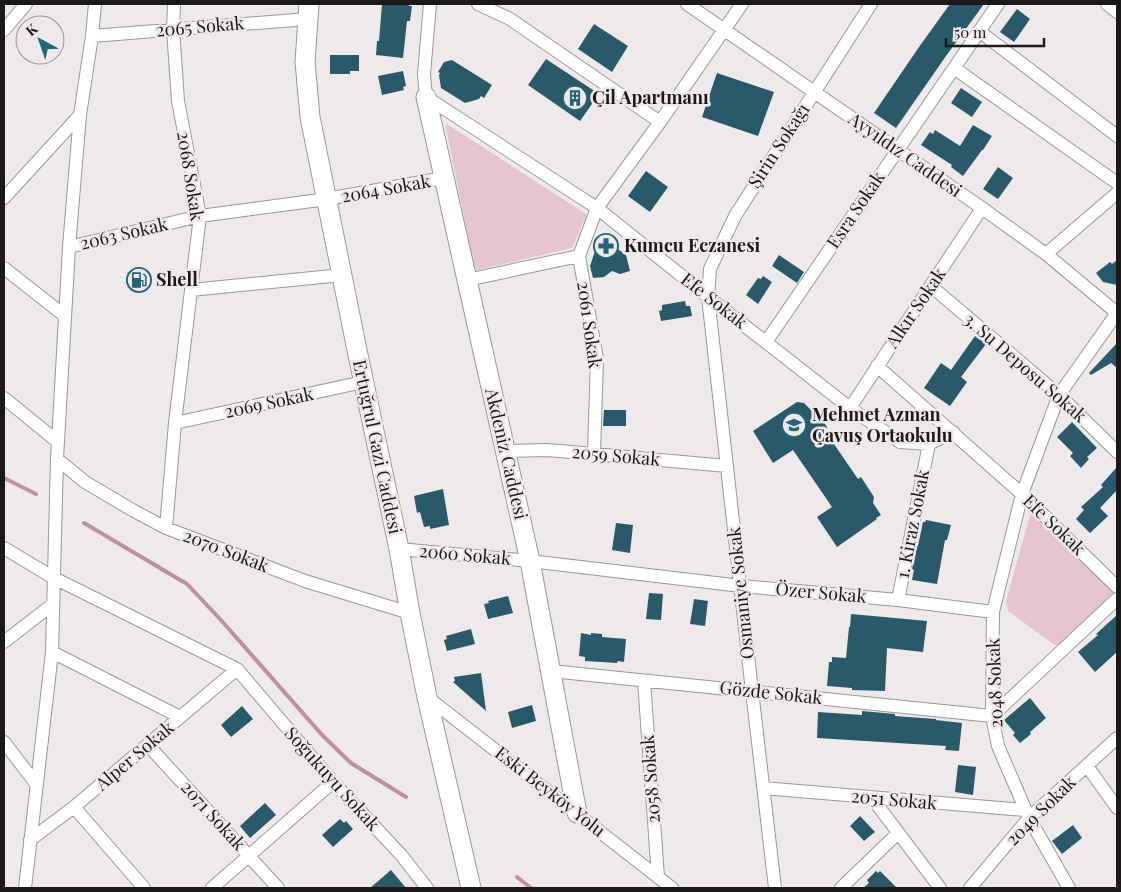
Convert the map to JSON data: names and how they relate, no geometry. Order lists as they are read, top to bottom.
{
  "streets": {
    "main road": ["Ertuğrul Gazi Caddesi", "Akdeniz Caddesi"],
    "street": [
      "2065 Sokak",
      "Şirin Sokağı",
      "Ayyıldız Caddesi",
      "2068 Sokak",
      "2064 Sokak",
      "Esra Sokak",
      "2063 Sokak",
      "Efe Sokak",
      "Alkır Sokak",
      "2061 Sokak",
      "3. Su Deposu Sokak",
      "2069 Sokak",
      "2059 Sokak",
      "1. Kiraz Sokak",
      "2070 Sokak",
      "2060 Sokak",
      "Osmaniye Sokak",
      "Özer Sokak",
      "2048 Sokak",
      "Gözde Sokak",
      "Alper Sokak",
      "Soğukuyu Sokak",
      "2058 Sokak",
      "Eski Beyköy Yolu",
      "2051 Sokak",
      "2049 Sokak",
      "2071 Sokak"
    ]
  },
  "crossings": [
    ["2065 Sokak", "2068 Sokak"],
    ["2065 Sokak", "Ertuğrul Gazi Caddesi"],
    ["Şirin Sokağı", "Ayyıldız Caddesi"],
    ["Şirin Sokağı", "Efe Sokak"],
    ["Şirin Sokağı", "Osmaniye Sokak"],
    ["Ayyıldız Caddesi", "Esra Sokak"],
    ["Ayyıldız Caddesi", "Alkır Sokak"],
    ["Ayyıldız Caddesi", "2048 Sokak"],
    ["2068 Sokak", "2063 Sokak"],
    ["2068 Sokak", "2069 Sokak"],
    ["2068 Sokak", "2070 Sokak"],
    ["2064 Sokak", "2063 Sokak"],
    ["2064 Sokak", "Ertuğrul Gazi Caddesi"],
    ["2064 Sokak", "Akdeniz Caddesi"],
    ["Esra Sokak", "Efe Sokak"],
    ["2063 Sokak", "Ertuğrul Gazi Caddesi"],
    ["Efe Sokak", "Alkır Sokak"],
    ["Efe Sokak", "Akdeniz Caddesi"],
    ["Efe Sokak", "1. Kiraz Sokak"],
    ["Efe Sokak", "Osmaniye Sokak"],
    ["Efe Sokak", "2048 Sokak"],
    ["Alkır Sokak", "3. Su Deposu Sokak"],
    ["2061 Sokak", "2059 Sokak"],
    ["3. Su Deposu Sokak", "2048 Sokak"],
    ["2069 Sokak", "Ertuğrul Gazi Caddesi"],
    ["Ertuğrul Gazi Caddesi", "2070 Sokak"],
    ["Ertuğrul Gazi Caddesi", "2060 Sokak"],
    ["Ertuğrul Gazi Caddesi", "Eski Beyköy Yolu"],
    ["Akdeniz Caddesi", "2059 Sokak"],
    ["Akdeniz Caddesi", "2060 Sokak"],
    ["Akdeniz Caddesi", "Özer Sokak"],
    ["Akdeniz Caddesi", "Gözde Sokak"],
    ["Akdeniz Caddesi", "Eski Beyköy Yolu"],
    ["2059 Sokak", "Osmaniye Sokak"],
    ["1. Kiraz Sokak", "Özer Sokak"],
    ["2060 Sokak", "Özer Sokak"],
    ["Osmaniye Sokak", "Özer Sokak"],
    ["Osmaniye Sokak", "Gözde Sokak"],
    ["Osmaniye Sokak", "2051 Sokak"],
    ["Özer Sokak", "2048 Sokak"],
    ["2048 Sokak", "Gözde Sokak"],
    ["2048 Sokak", "2051 Sokak"],
    ["2048 Sokak", "2049 Sokak"],
    ["Gözde Sokak", "2058 Sokak"],
    ["Alper Sokak", "Soğukuyu Sokak"],
    ["Alper Sokak", "2071 Sokak"],
    ["2058 Sokak", "Eski Beyköy Yolu"],
    ["2051 Sokak", "2049 Sokak"]
  ],
  "places": {
    "building": ["Çil Apartmanı"],
    "pharmacy": ["Kumcu Eczanesi"],
    "fuel station": ["Shell"],
    "school or university": ["Mehmet Azman Çavuş Ortaokulu"]
  },
  "scale_bar": "50 m",
  "north": "top left"
}
